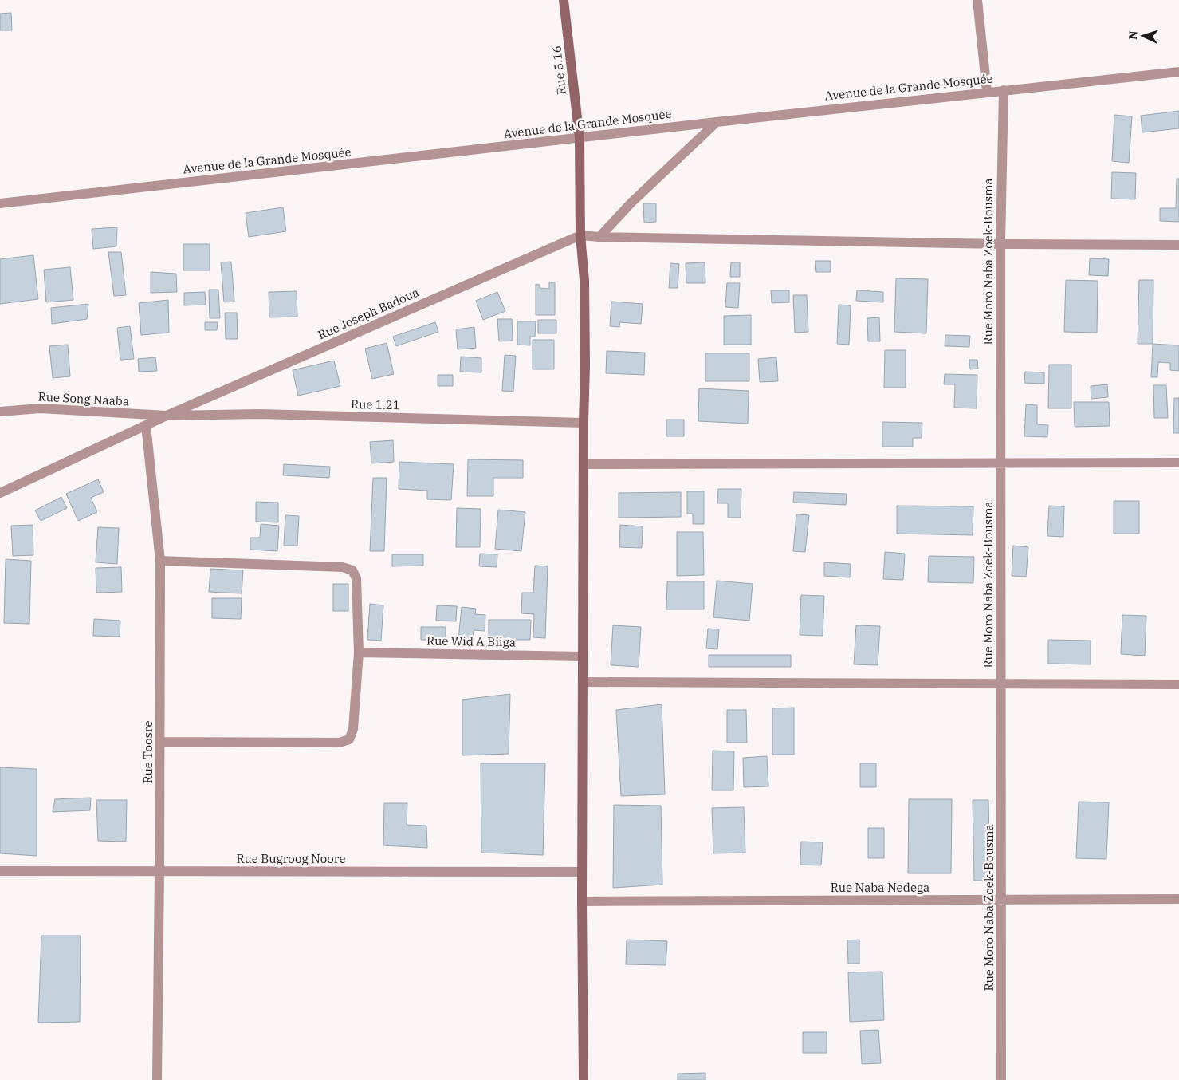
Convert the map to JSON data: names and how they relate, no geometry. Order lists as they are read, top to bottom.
{
  "streets": {
    "main road": ["Rue 5.16"],
    "street": [
      "Avenue de la Grande Mosquée",
      "Rue Moro Naba Zoek-Bousma",
      "Rue Joseph Badoua",
      "Rue Song Naaba",
      "Rue 1.21",
      "Rue Wid A Biiga",
      "Rue Toosre",
      "Rue Bugroog Noore",
      "Rue Naba Nedega"
    ]
  },
  "crossings": [
    ["Rue 5.16", "Avenue de la Grande Mosquée"],
    ["Rue 5.16", "Rue Joseph Badoua"],
    ["Rue 5.16", "Rue 1.21"],
    ["Rue 5.16", "Rue Wid A Biiga"],
    ["Rue 5.16", "Rue Bugroog Noore"],
    ["Rue 5.16", "Rue Naba Nedega"],
    ["Avenue de la Grande Mosquée", "Rue Moro Naba Zoek-Bousma"],
    ["Rue Moro Naba Zoek-Bousma", "Rue Naba Nedega"],
    ["Rue Joseph Badoua", "Rue Song Naaba"],
    ["Rue Joseph Badoua", "Rue 1.21"],
    ["Rue Joseph Badoua", "Rue Toosre"],
    ["Rue Song Naaba", "Rue 1.21"],
    ["Rue Toosre", "Rue Bugroog Noore"]
  ],
  "north": "left"
}
